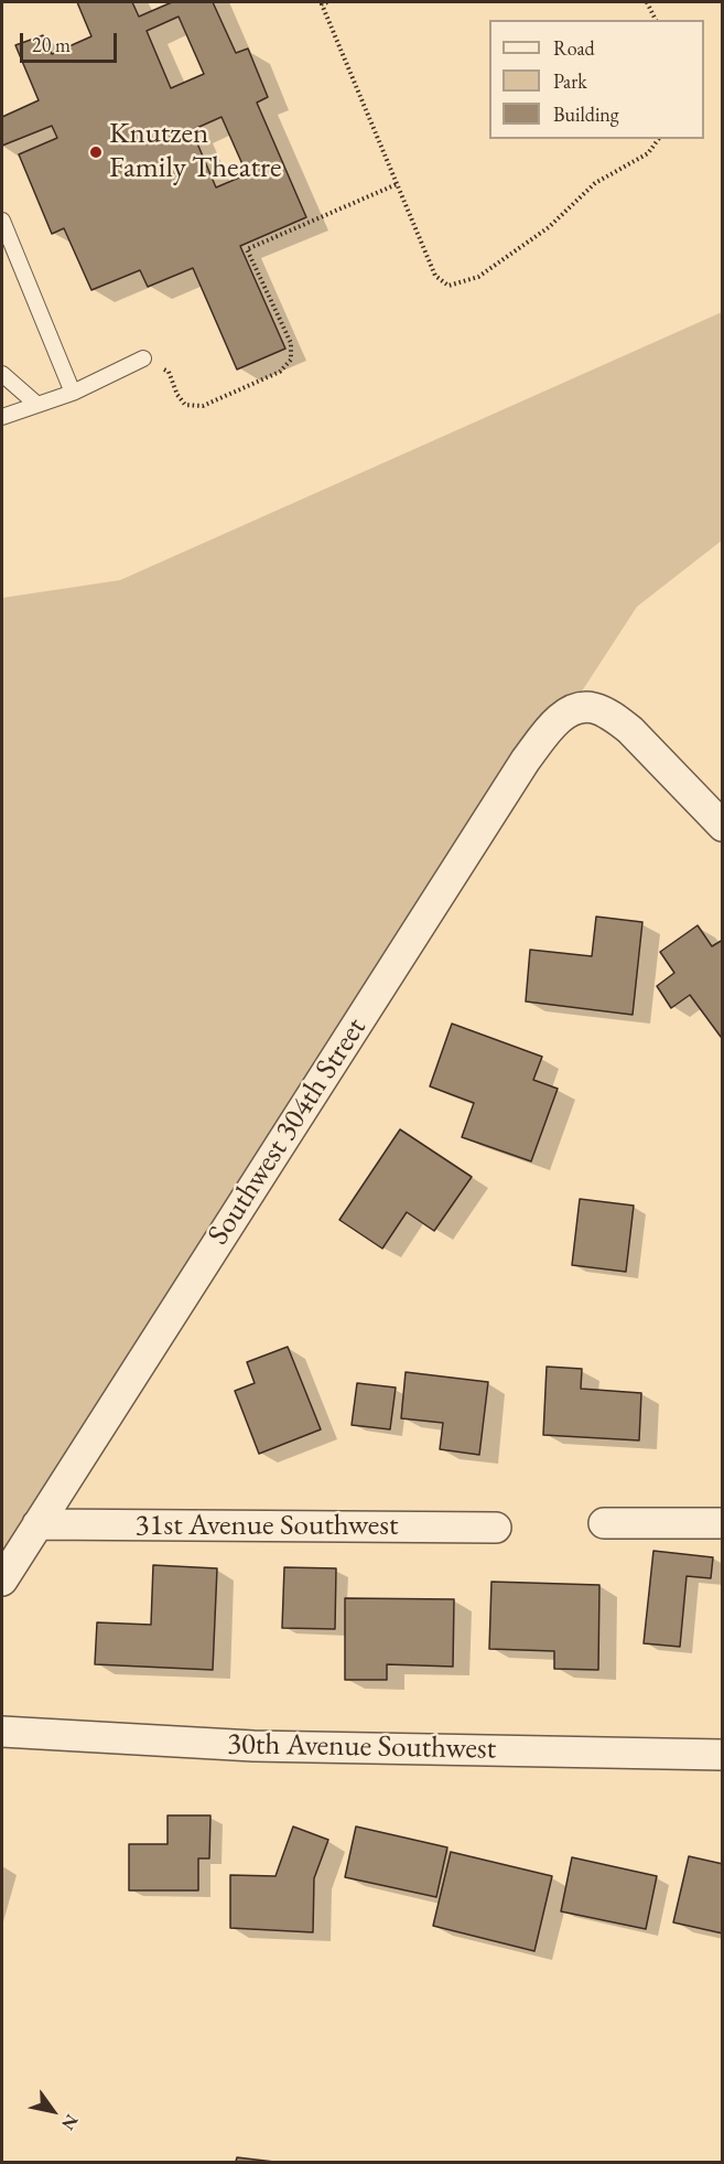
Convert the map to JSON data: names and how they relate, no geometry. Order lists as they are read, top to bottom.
{
  "streets": {
    "street": ["Southwest 304th Street", "31st Avenue Southwest", "30th Avenue Southwest"]
  },
  "crossings": [
    ["Southwest 304th Street", "31st Avenue Southwest"]
  ],
  "places": ["Knutzen Family Theatre"],
  "legend": ["Road", "Park", "Building"],
  "scale_bar": "20 m",
  "north": "bottom right"
}
